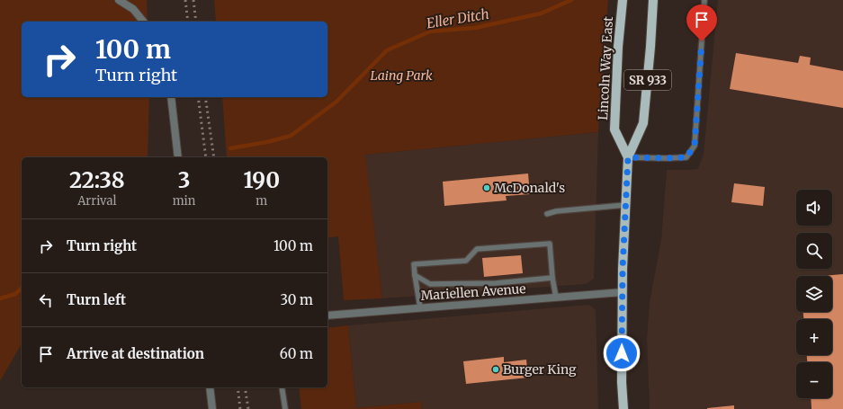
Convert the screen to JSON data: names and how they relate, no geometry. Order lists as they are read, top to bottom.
{
  "streets": {
    "main road": ["Lincoln Way East", "SR 933"],
    "street": ["Mariellen Avenue"]
  },
  "crossings": [
    ["Lincoln Way East", "Mariellen Avenue"]
  ],
  "water": ["Eller Ditch"],
  "parks": ["Laing Park"],
  "places": ["McDonald's", "Burger King"],
  "page": {
    "turn": ["100 m", "Turn right"],
    "eta": [
      "22:38",
      "Arrival",
      "3",
      "min",
      "190",
      "m"
    ],
    "map_buttons": ["+", "−"],
    "list": [
      {
        "name": "Turn right",
        "value": "100 m"
      },
      {
        "name": "Turn left",
        "value": "30 m"
      },
      {
        "name": "Arrive at destination",
        "value": "60 m"
      }
    ]
  }
}
